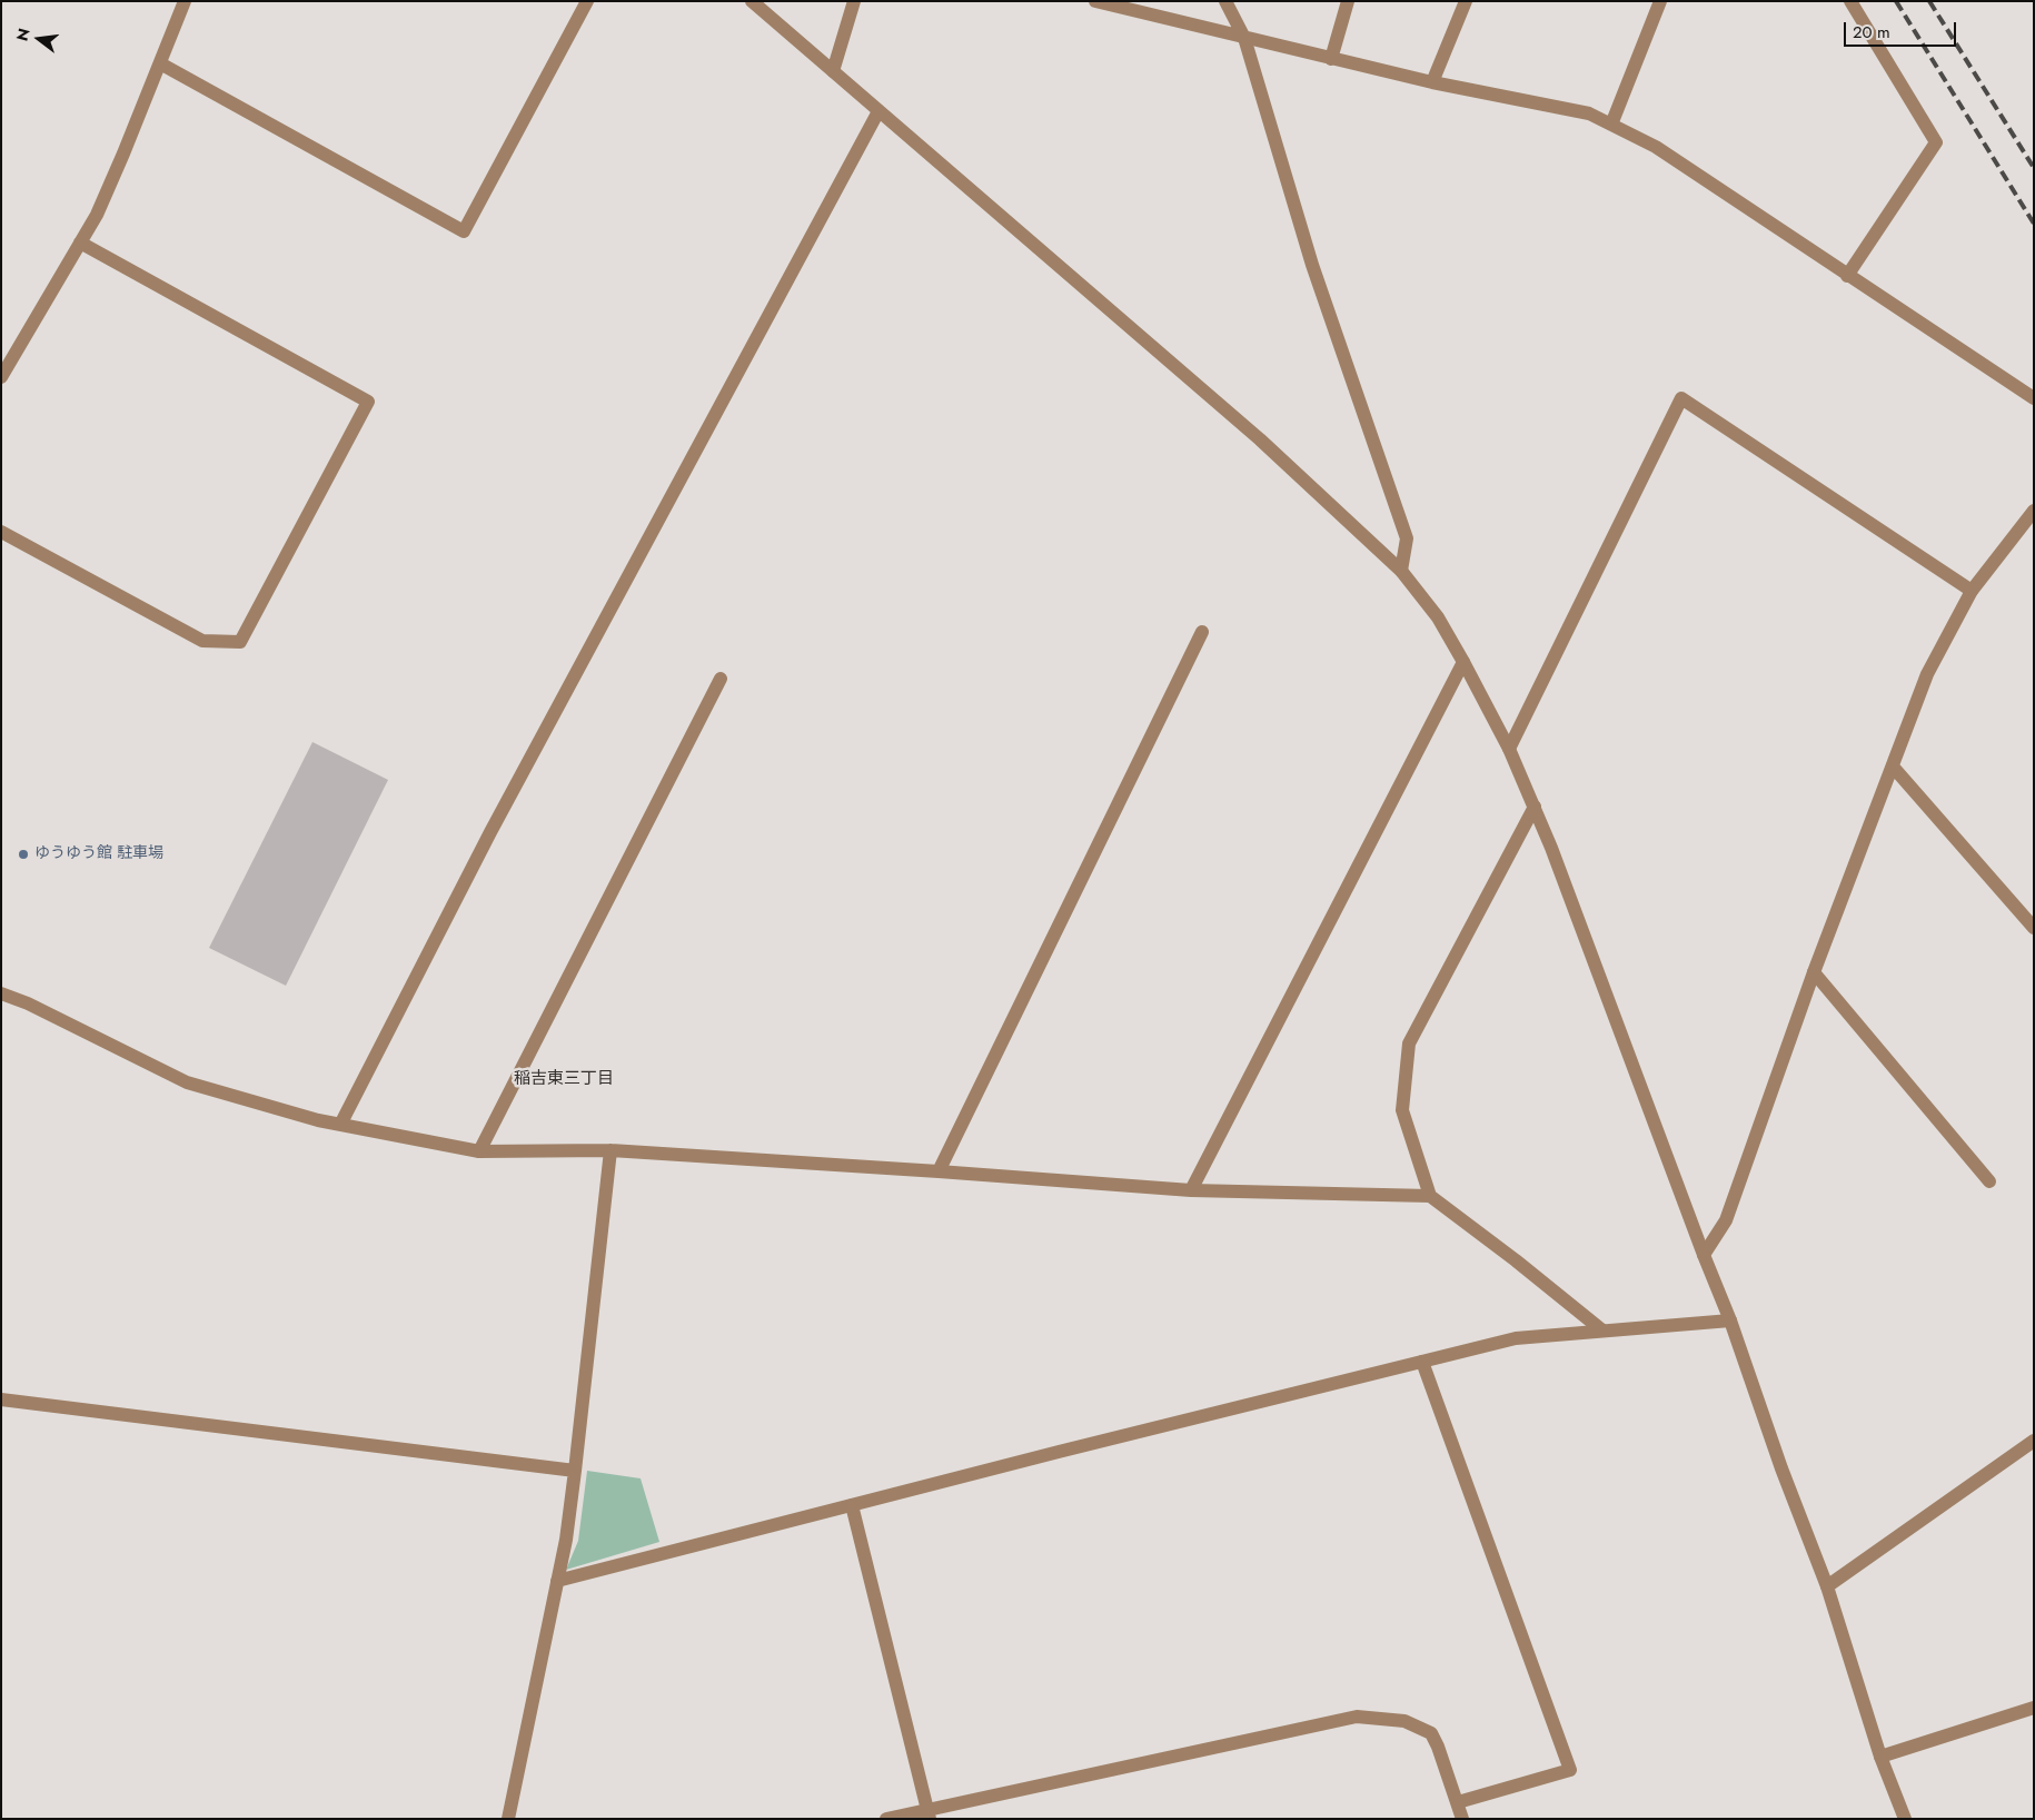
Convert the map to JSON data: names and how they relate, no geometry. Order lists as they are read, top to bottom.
{
  "districts": ["稲吉東三丁目"],
  "places": ["ゆうゆう館 駐車場"],
  "scale_bar": "20 m",
  "north": "left"
}
